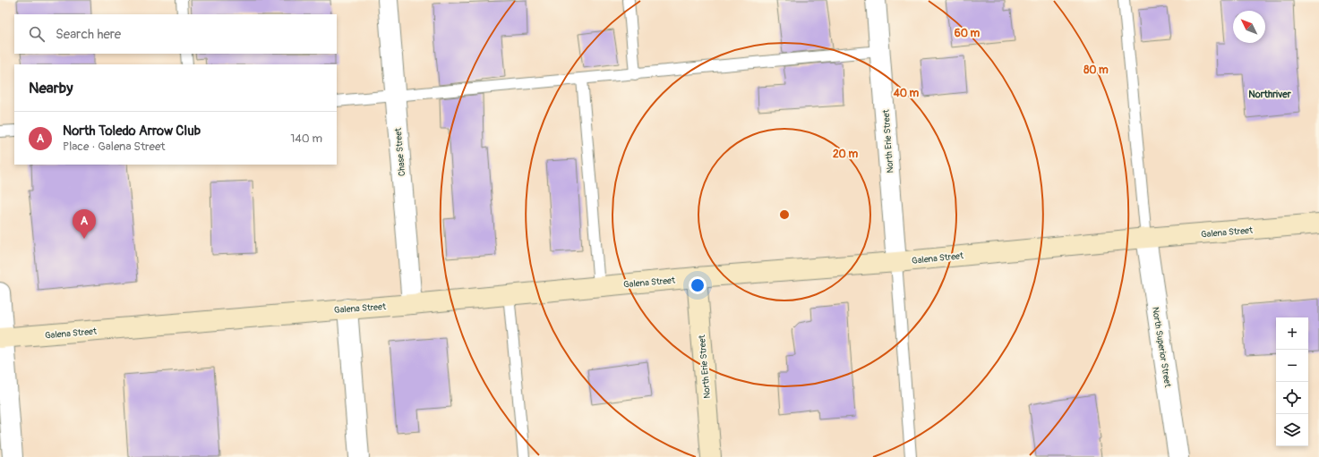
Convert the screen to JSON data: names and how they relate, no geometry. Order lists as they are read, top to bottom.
{
  "streets": {
    "main road": ["North Erie Street", "Galena Street"],
    "street": ["Chase Street", "North Superior Street"]
  },
  "crossings": [
    ["North Erie Street", "Galena Street"],
    ["Chase Street", "Galena Street"],
    ["Galena Street", "North Superior Street"]
  ],
  "districts": ["Northriver"],
  "north": "top left",
  "page": {
    "search": "Search here",
    "heading": "Nearby",
    "list": [
      {
        "mark": "A",
        "name": "North Toledo Arrow Club",
        "note": "Place · Galena Street",
        "value": "140 m"
      }
    ],
    "pins": "A",
    "map_buttons": ["+", "−"]
  },
  "rings": [
    "60 m",
    "80 m",
    "40 m",
    "20 m"
  ]
}
